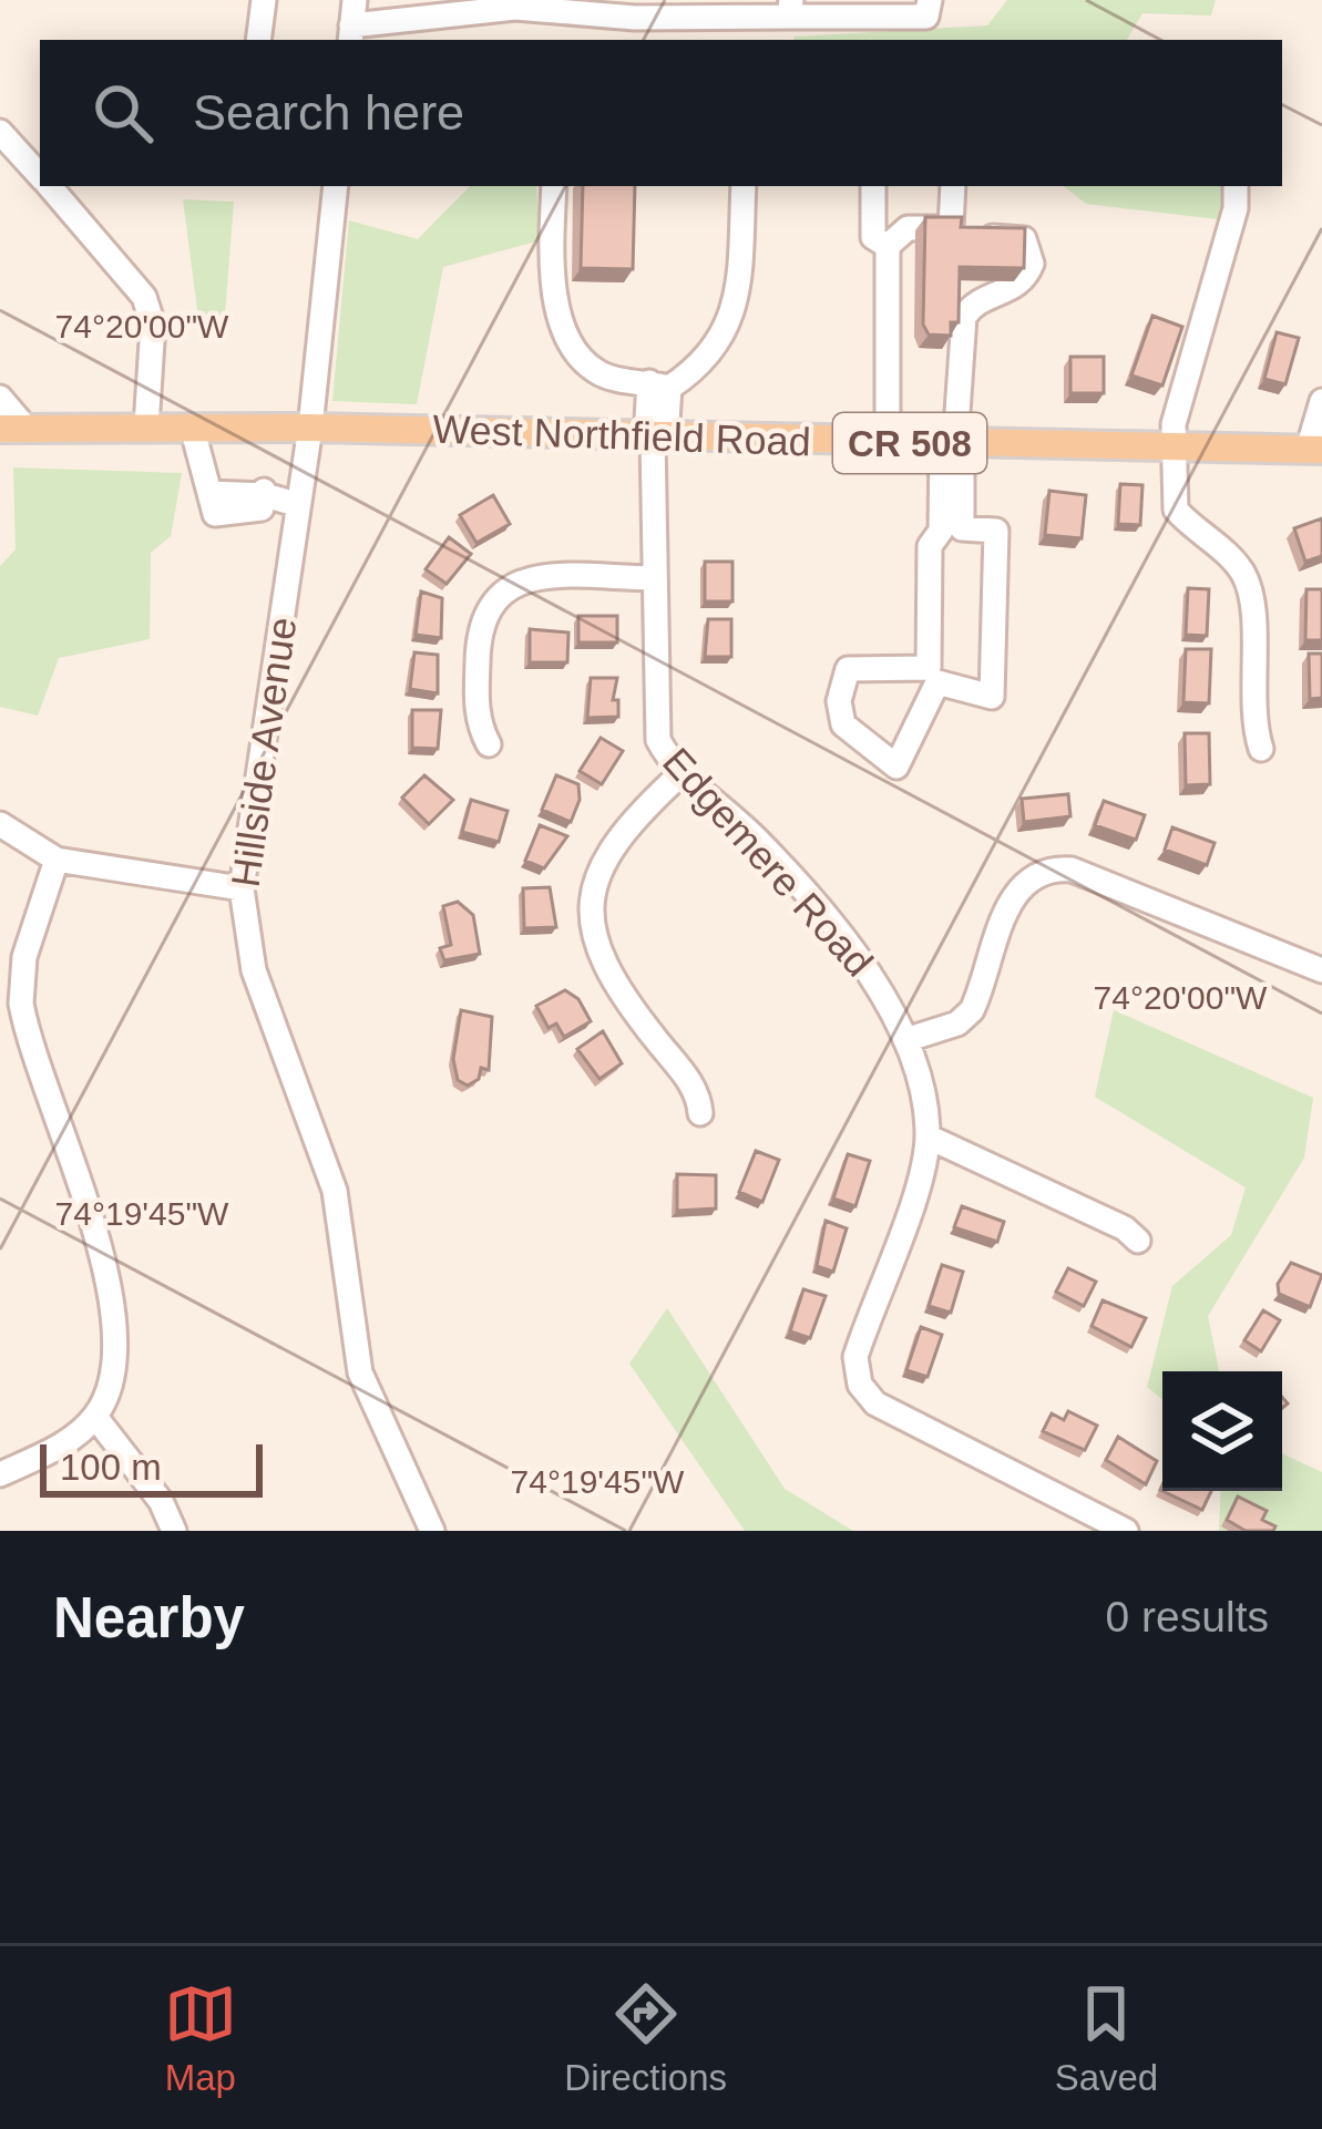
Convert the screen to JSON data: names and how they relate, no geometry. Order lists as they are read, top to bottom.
{
  "streets": {
    "main road": ["West Northfield Road", "CR 508"],
    "street": ["Hillside Avenue", "Edgemere Road"]
  },
  "crossings": [
    ["West Northfield Road", "Hillside Avenue"],
    ["West Northfield Road", "Edgemere Road"]
  ],
  "scale_bar": "100 m",
  "page": {
    "search": "Search here",
    "scale": "100 m",
    "heading": ["Nearby", "0 results"],
    "nav": ["Map", "Directions", "Saved"]
  },
  "coordinates": ["74°20'00\"W", "74°19'45\"W"]
}
